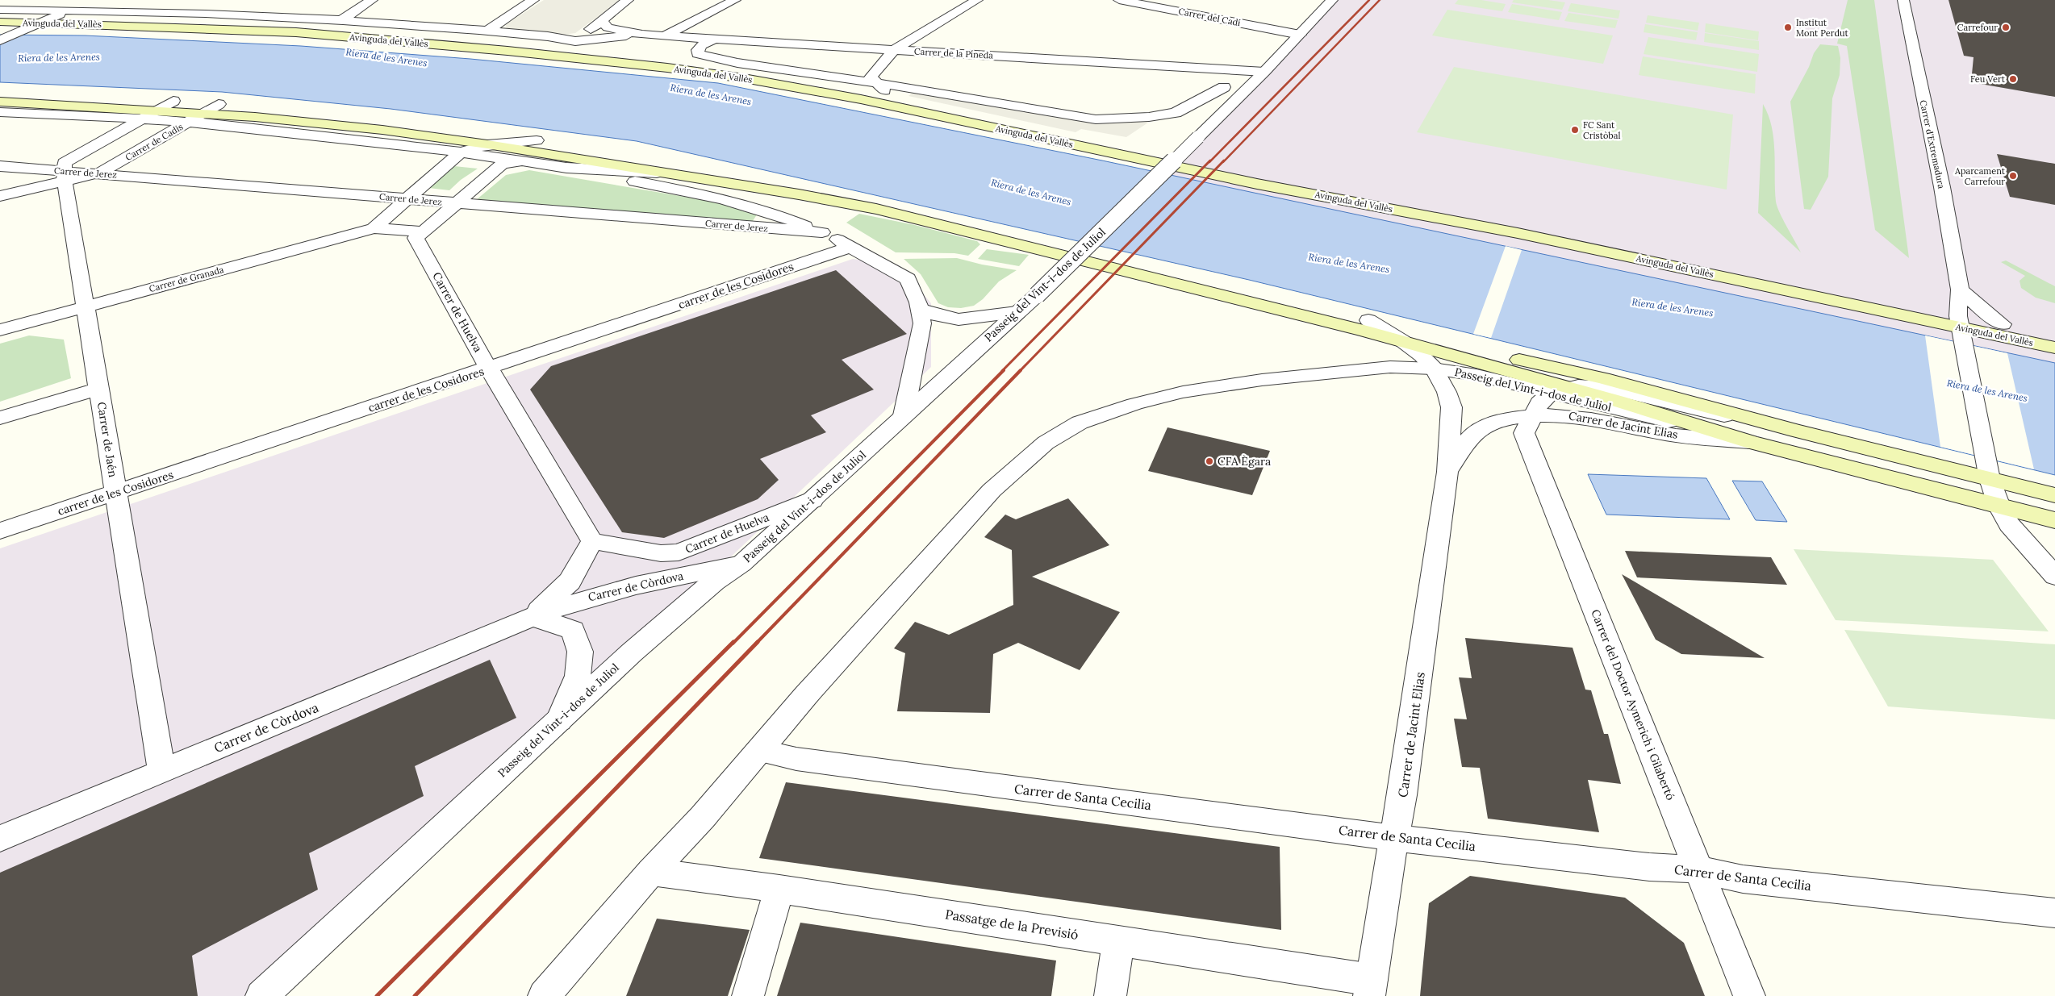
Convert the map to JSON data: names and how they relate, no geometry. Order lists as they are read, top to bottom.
{
  "streets": {
    "main road": ["Avinguda del Vallès"],
    "street": [
      "Carrer del Cadí",
      "Carrer de la Pineda",
      "Carrer de Cadis",
      "Carrer d'Extremadura",
      "Carrer de Jerez",
      "Carrer de Granada",
      "Passeig del Vint-i-dos de Juliol",
      "carrer de les Cosidores",
      "Carrer de Huelva",
      "Carrer de Jacint Elias",
      "Carrer de Jaén",
      "Carrer de Còrdova",
      "Carrer del Doctor Aymerich i Gilabertó",
      "Carrer de Santa Cecilia",
      "Passatge de la Previsió"
    ]
  },
  "crossings": [
    ["Carrer del Cadí", "Passeig del Vint-i-dos de Juliol"],
    ["Avinguda del Vallès", "Carrer de la Pineda"],
    ["Avinguda del Vallès", "Carrer d'Extremadura"],
    ["Carrer de la Pineda", "Passeig del Vint-i-dos de Juliol"],
    ["Carrer de Cadis", "Carrer de Jerez"],
    ["Carrer de Jerez", "Carrer de Granada"],
    ["Carrer de Jerez", "Carrer de Jaén"],
    ["Carrer de Granada", "Carrer de Huelva"],
    ["Carrer de Granada", "Carrer de Jaén"],
    ["Passeig del Vint-i-dos de Juliol", "Carrer de Huelva"],
    ["Passeig del Vint-i-dos de Juliol", "Carrer de Jacint Elias"],
    ["Passeig del Vint-i-dos de Juliol", "Carrer de Còrdova"],
    ["Passeig del Vint-i-dos de Juliol", "Carrer de Santa Cecilia"],
    ["Passeig del Vint-i-dos de Juliol", "Passatge de la Previsió"],
    ["carrer de les Cosidores", "Carrer de Huelva"],
    ["carrer de les Cosidores", "Carrer de Jaén"],
    ["Carrer de Jacint Elias", "Carrer del Doctor Aymerich i Gilabertó"],
    ["Carrer de Jacint Elias", "Carrer de Santa Cecilia"],
    ["Carrer de Jacint Elias", "Passatge de la Previsió"],
    ["Carrer de Jaén", "Carrer de Còrdova"],
    ["Carrer del Doctor Aymerich i Gilabertó", "Carrer de Santa Cecilia"]
  ],
  "water": ["Riera de les Arenes"],
  "places": [
    "Institut Mont Perdut",
    "Carrefour",
    "Feu Vert",
    "FC Sant Cristòbal",
    "Aparcament Carrefour",
    "CFA Ègara"
  ]
}
